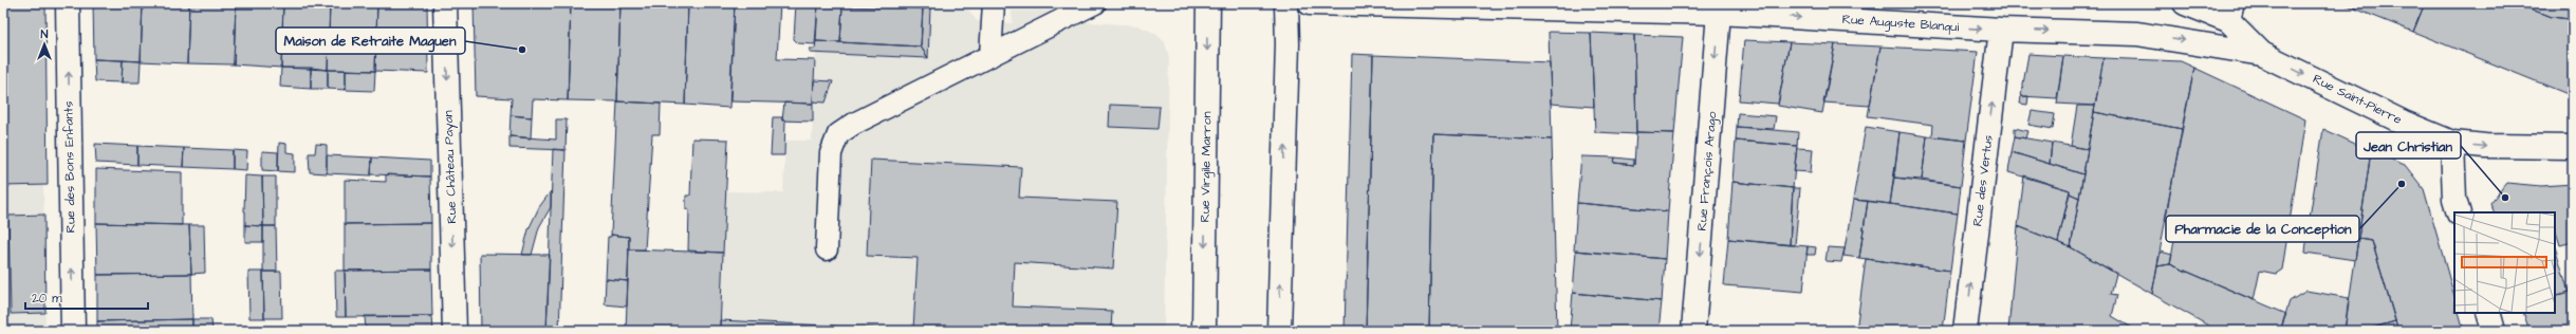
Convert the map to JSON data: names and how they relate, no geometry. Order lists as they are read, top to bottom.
{
  "streets": {
    "street": [
      "Rue Auguste Blanqui",
      "Rue Saint-Pierre",
      "Rue des Bons Enfants",
      "Rue Château Payan",
      "Rue Virgile Marron",
      "Rue François Arago",
      "Rue des Vertus"
    ]
  },
  "crossings": [
    ["Rue Auguste Blanqui", "Rue Saint-Pierre"],
    ["Rue Auguste Blanqui", "Rue François Arago"],
    ["Rue Auguste Blanqui", "Rue des Vertus"]
  ],
  "one_way": [
    "Rue Auguste Blanqui",
    "Rue Saint-Pierre",
    "Rue des Bons Enfants",
    "Rue Château Payan",
    "Rue François Arago",
    "Rue des Vertus"
  ],
  "places": ["Maison de Retraite Maguen", "Pharmacie de la Conception", "Jean Christian"],
  "scale_bar": "20 m",
  "north": "top"
}
